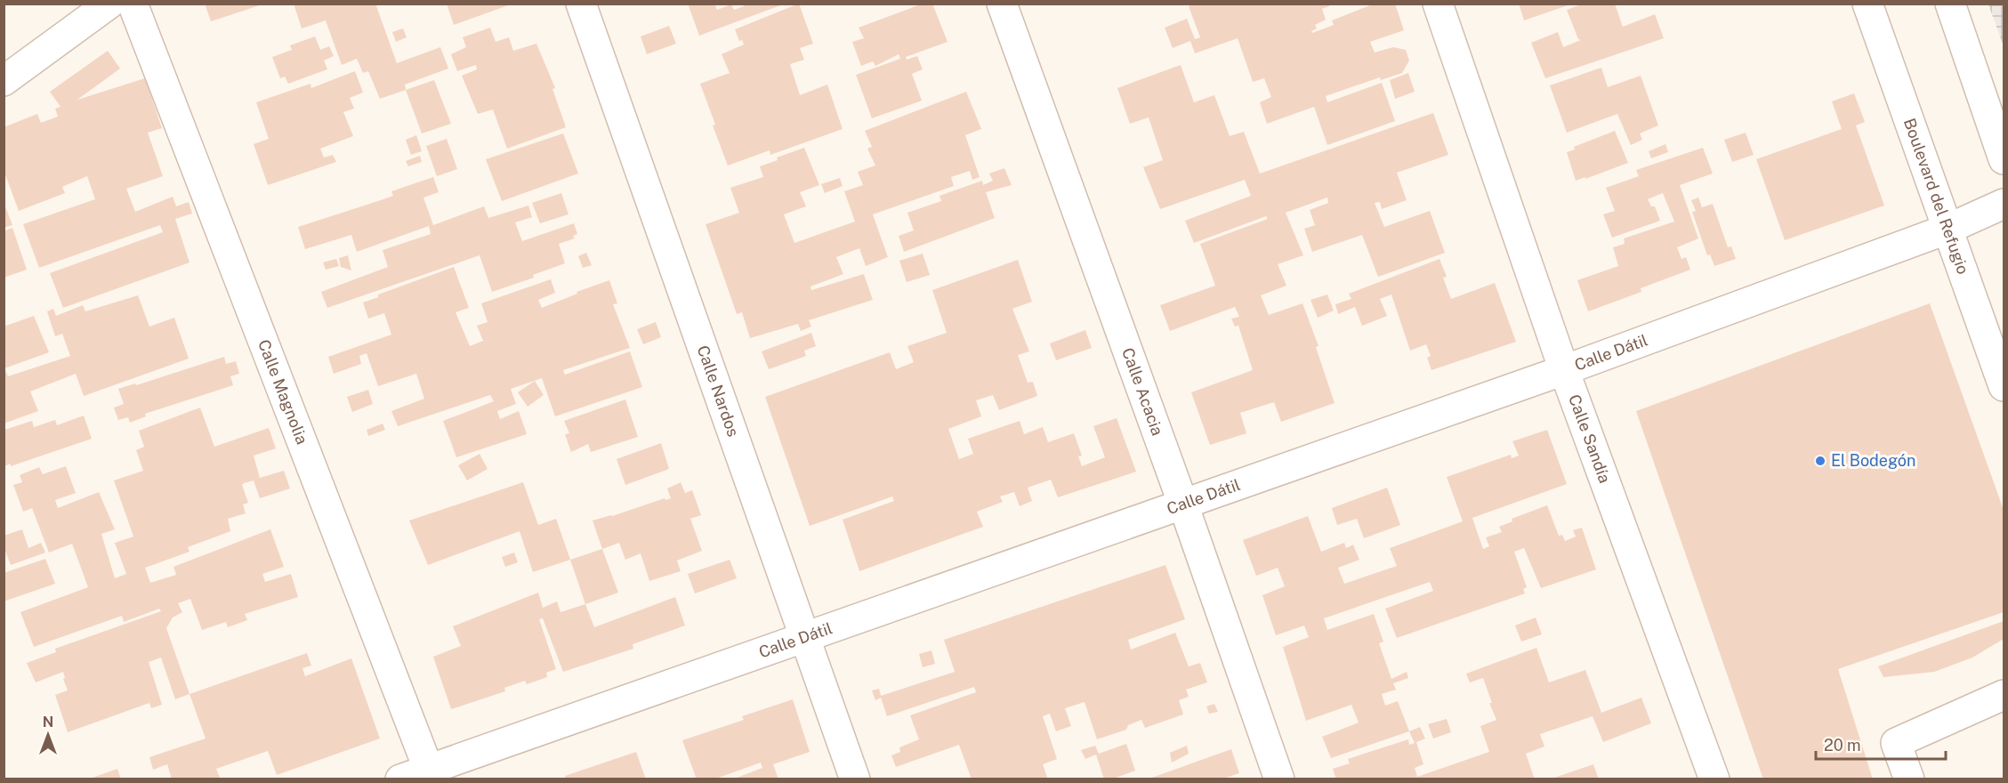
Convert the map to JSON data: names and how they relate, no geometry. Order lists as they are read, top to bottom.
{
  "streets": {
    "street": [
      "Boulevard del Refugio",
      "Calle Dátil",
      "Calle Acacia",
      "Calle Magnolia",
      "Calle Nardos",
      "Calle Sandía"
    ]
  },
  "crossings": [
    ["Boulevard del Refugio", "Calle Dátil"],
    ["Calle Dátil", "Calle Acacia"],
    ["Calle Dátil", "Calle Magnolia"],
    ["Calle Dátil", "Calle Nardos"],
    ["Calle Dátil", "Calle Sandía"]
  ],
  "places": ["El Bodegón"],
  "scale_bar": "20 m",
  "north": "top"
}
